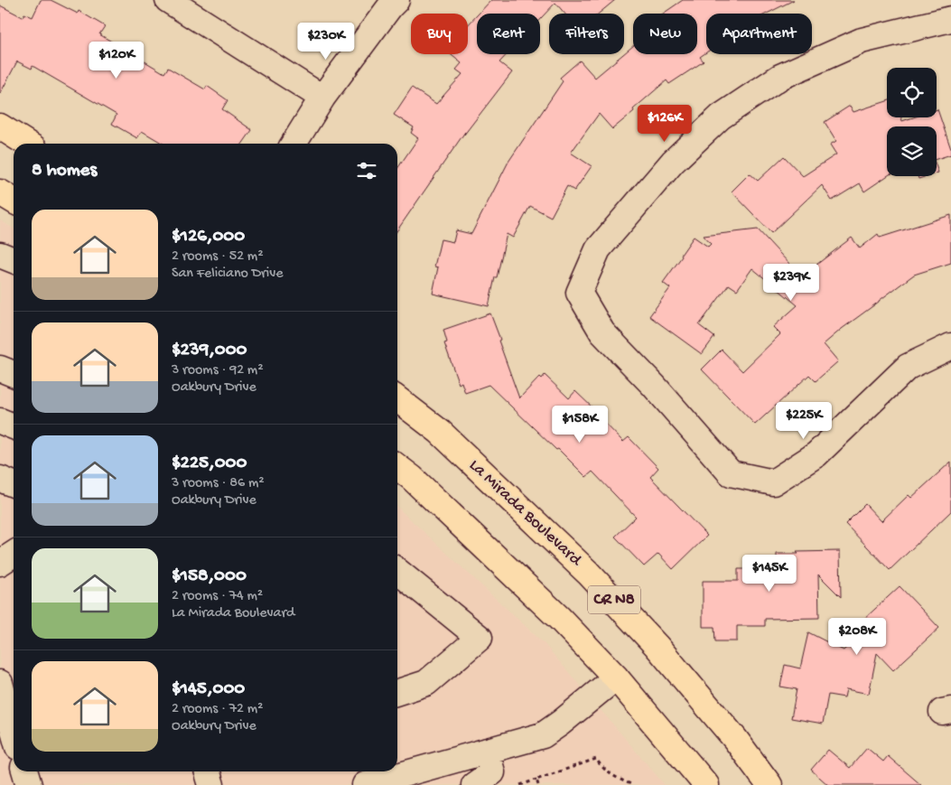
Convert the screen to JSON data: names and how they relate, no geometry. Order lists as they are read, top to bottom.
{
  "streets": {
    "main road": ["La Mirada Boulevard", "CR N8"]
  },
  "page": {
    "chip": [
      "Buy",
      "Rent",
      "Filters",
      "New",
      "Apartment"
    ],
    "price": [
      "$230K",
      "$120K",
      "$126K",
      "$239K",
      "$225K",
      "$158K",
      "$145K",
      "$208K"
    ],
    "heading": "8 homes",
    "list": [
      {
        "name": "$126,000",
        "note": "2 rooms · 52 m² · San Feliciano Drive"
      },
      {
        "name": "$239,000",
        "note": "3 rooms · 92 m² · Oakbury Drive"
      },
      {
        "name": "$225,000",
        "note": "3 rooms · 86 m² · Oakbury Drive"
      },
      {
        "name": "$158,000",
        "note": "2 rooms · 74 m² · La Mirada Boulevard"
      },
      {
        "name": "$145,000",
        "note": "2 rooms · 72 m² · Oakbury Drive"
      }
    ]
  }
}
